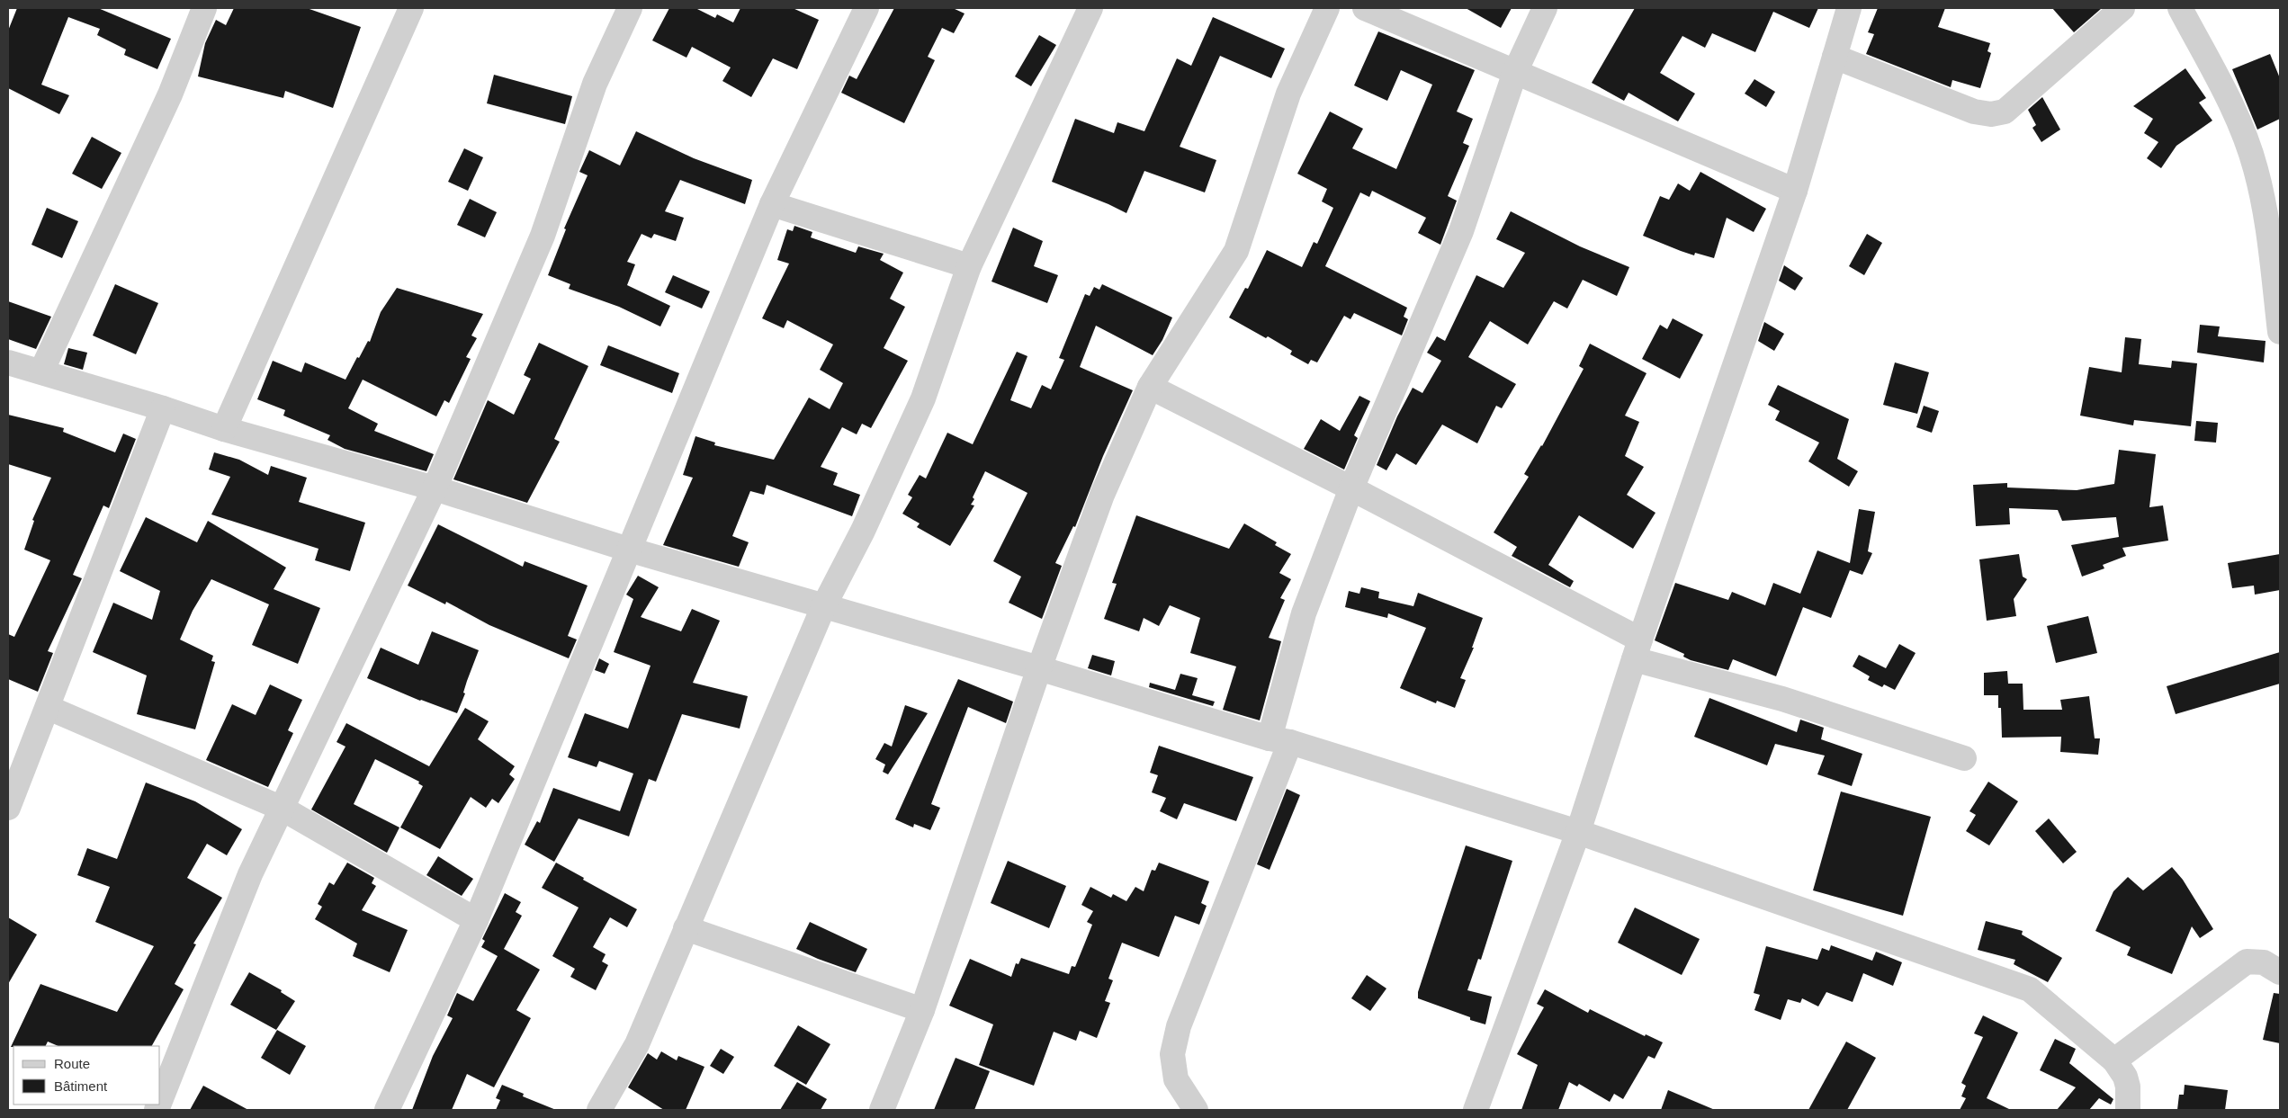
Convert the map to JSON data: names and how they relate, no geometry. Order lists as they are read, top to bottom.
{
  "legend": ["Route", "Bâtiment"]
}
